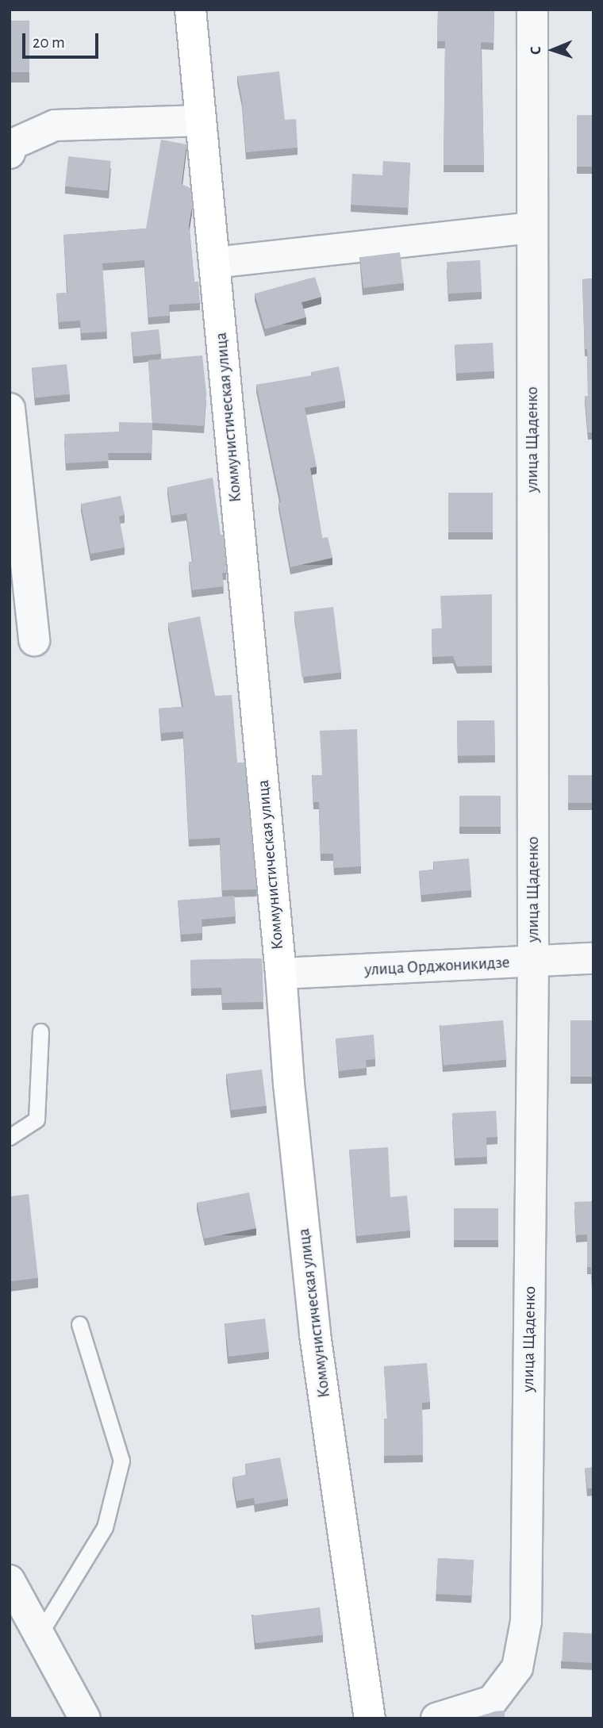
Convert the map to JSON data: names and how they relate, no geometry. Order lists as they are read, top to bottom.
{
  "streets": {
    "street": ["Коммунистическая улица", "улица Щаденко", "улица Орджоникидзе"]
  },
  "crossings": [
    ["Коммунистическая улица", "улица Орджоникидзе"],
    ["улица Щаденко", "улица Орджоникидзе"]
  ],
  "scale_bar": "20 m",
  "north": "left"
}
